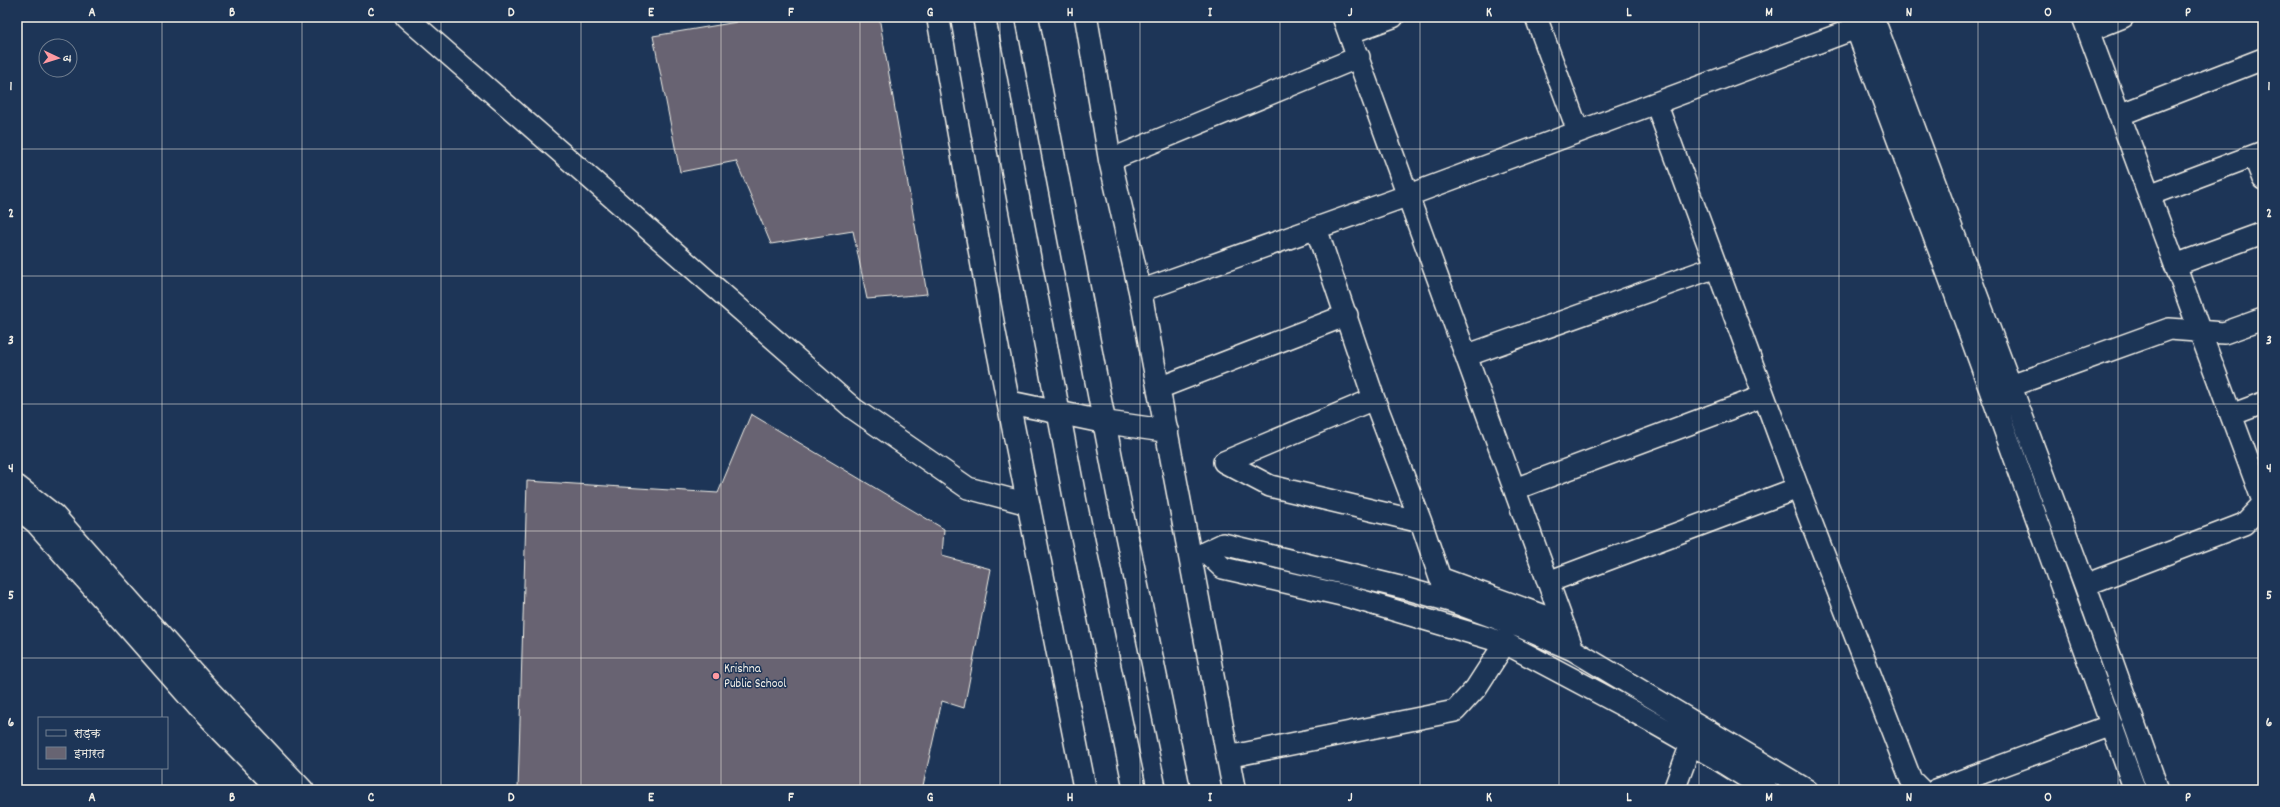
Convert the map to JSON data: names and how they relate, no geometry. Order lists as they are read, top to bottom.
{
  "places": ["Krishna Public School"],
  "legend": ["सड़क", "इमारत"],
  "north": "right",
  "grid": {
    "columns": [
      "A",
      "B",
      "C",
      "D",
      "E",
      "F",
      "G",
      "H",
      "I",
      "J",
      "K",
      "L",
      "M",
      "N",
      "O",
      "P"
    ],
    "rows": [
      "1",
      "2",
      "3",
      "4",
      "5",
      "6"
    ]
  }
}
